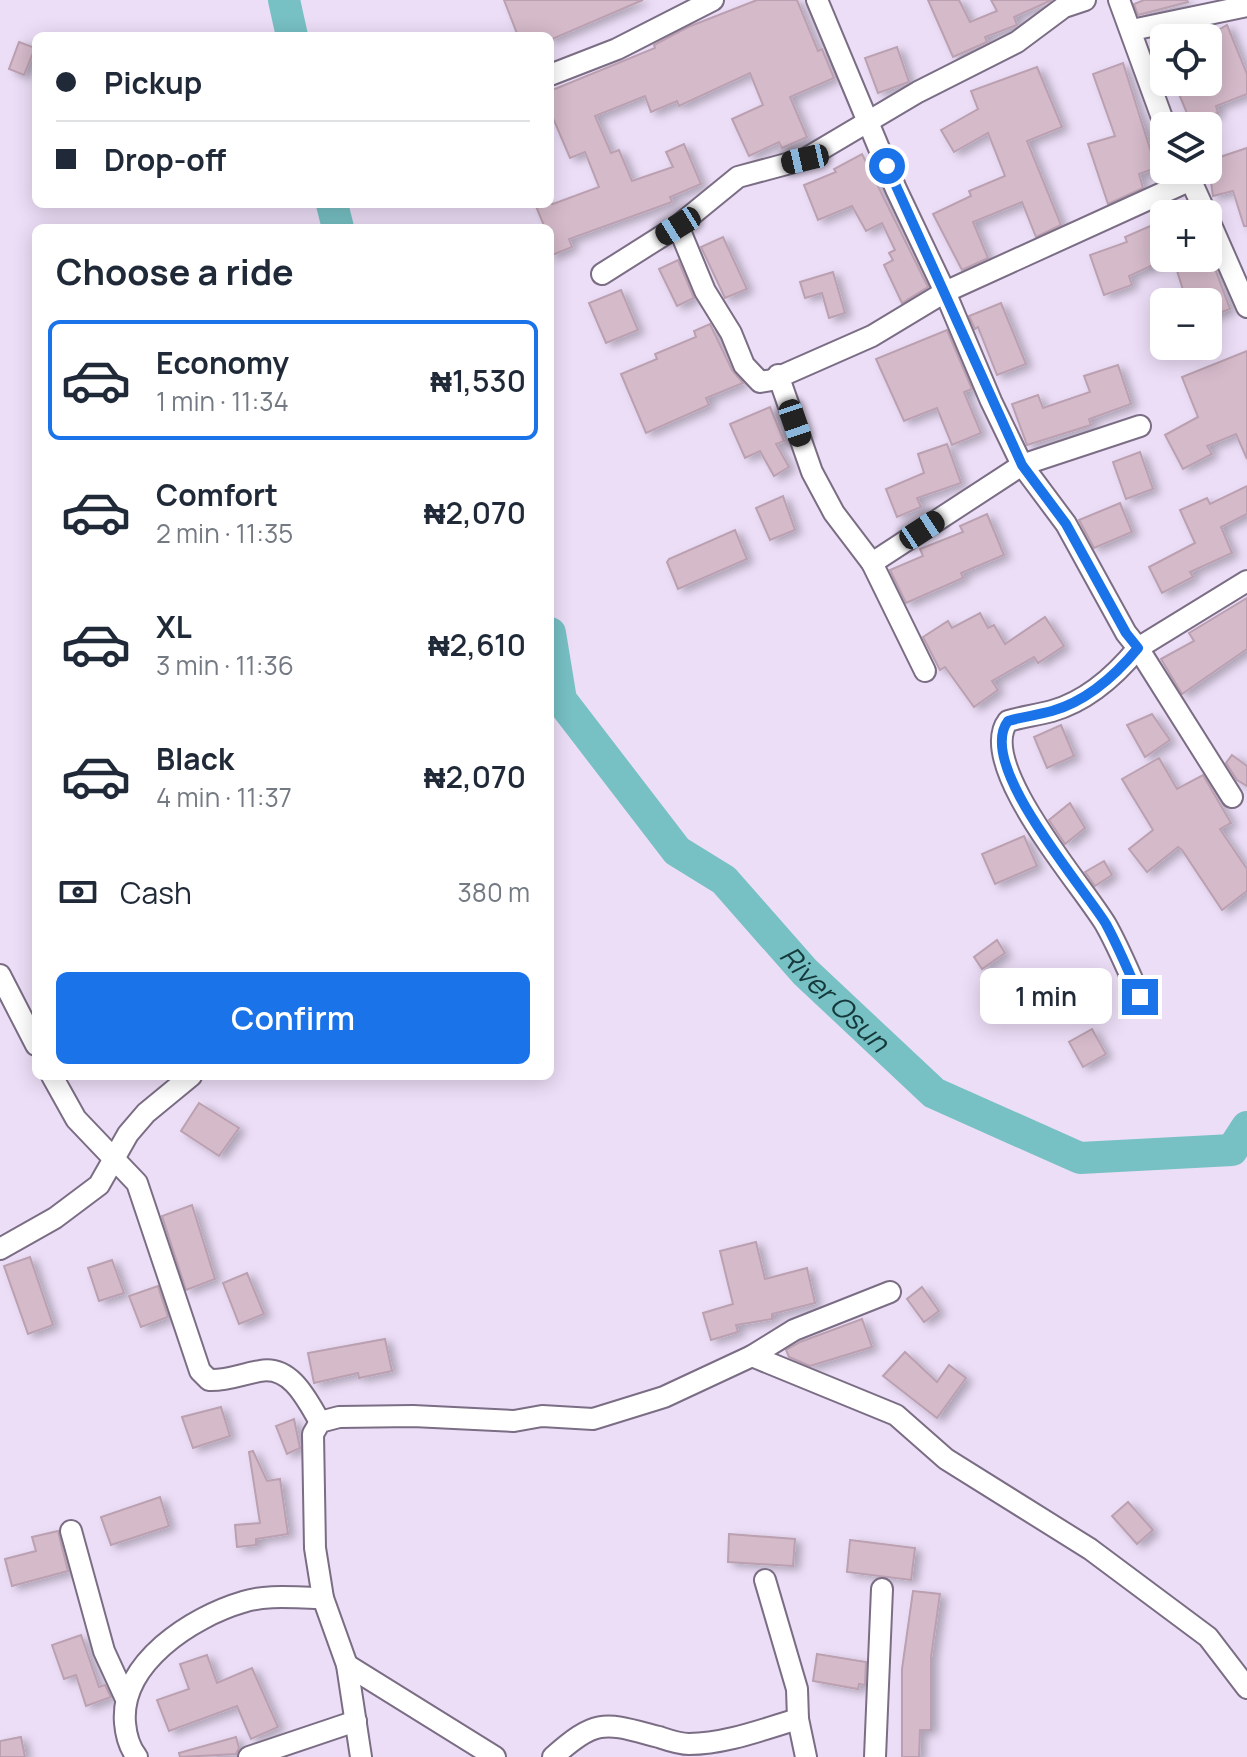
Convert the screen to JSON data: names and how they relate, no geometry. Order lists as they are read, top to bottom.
{
  "water": ["River Osun"],
  "page": {
    "map_buttons": ["+", "−"],
    "banner": ["Pickup", "Drop-off"],
    "heading": "Choose a ride",
    "list": [
      {
        "name": "Economy",
        "note": "1 min · 11:34",
        "value": "₦1,530"
      },
      {
        "name": "Comfort",
        "note": "2 min · 11:35",
        "value": "₦2,070"
      },
      {
        "name": "XL",
        "note": "3 min · 11:36",
        "value": "₦2,610"
      },
      {
        "name": "Black",
        "note": "4 min · 11:37",
        "value": "₦2,070"
      }
    ],
    "pay": ["Cash", "380 m"],
    "buttons": "Confirm",
    "bubble": "1 min"
  }
}
